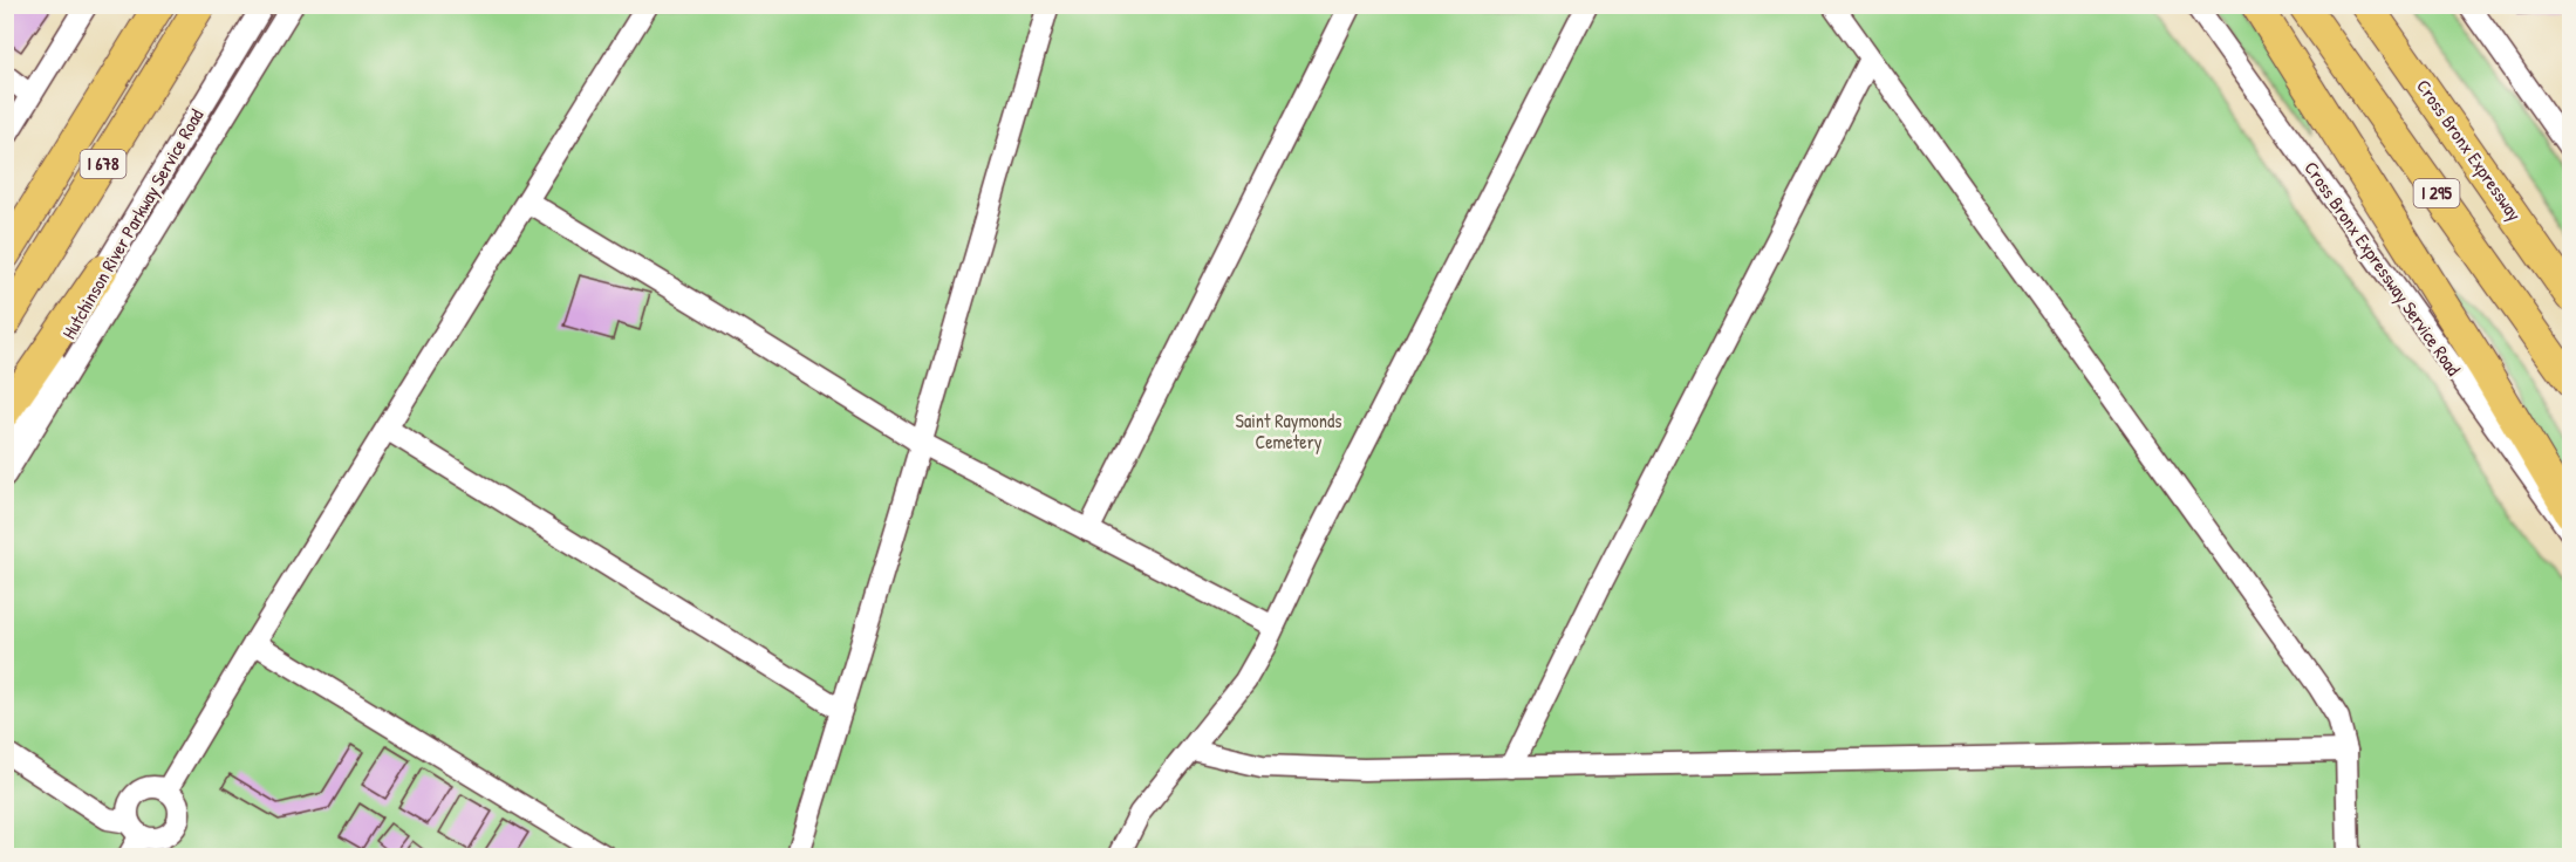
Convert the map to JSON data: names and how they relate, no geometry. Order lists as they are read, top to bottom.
{
  "streets": {
    "highway": ["Cross Bronx Expressway", "I 678", "I 295"],
    "street": ["Hutchinson River Parkway Service Road", "Cross Bronx Expressway Service Road"]
  },
  "parks": ["Saint Raymonds Cemetery"]
}
